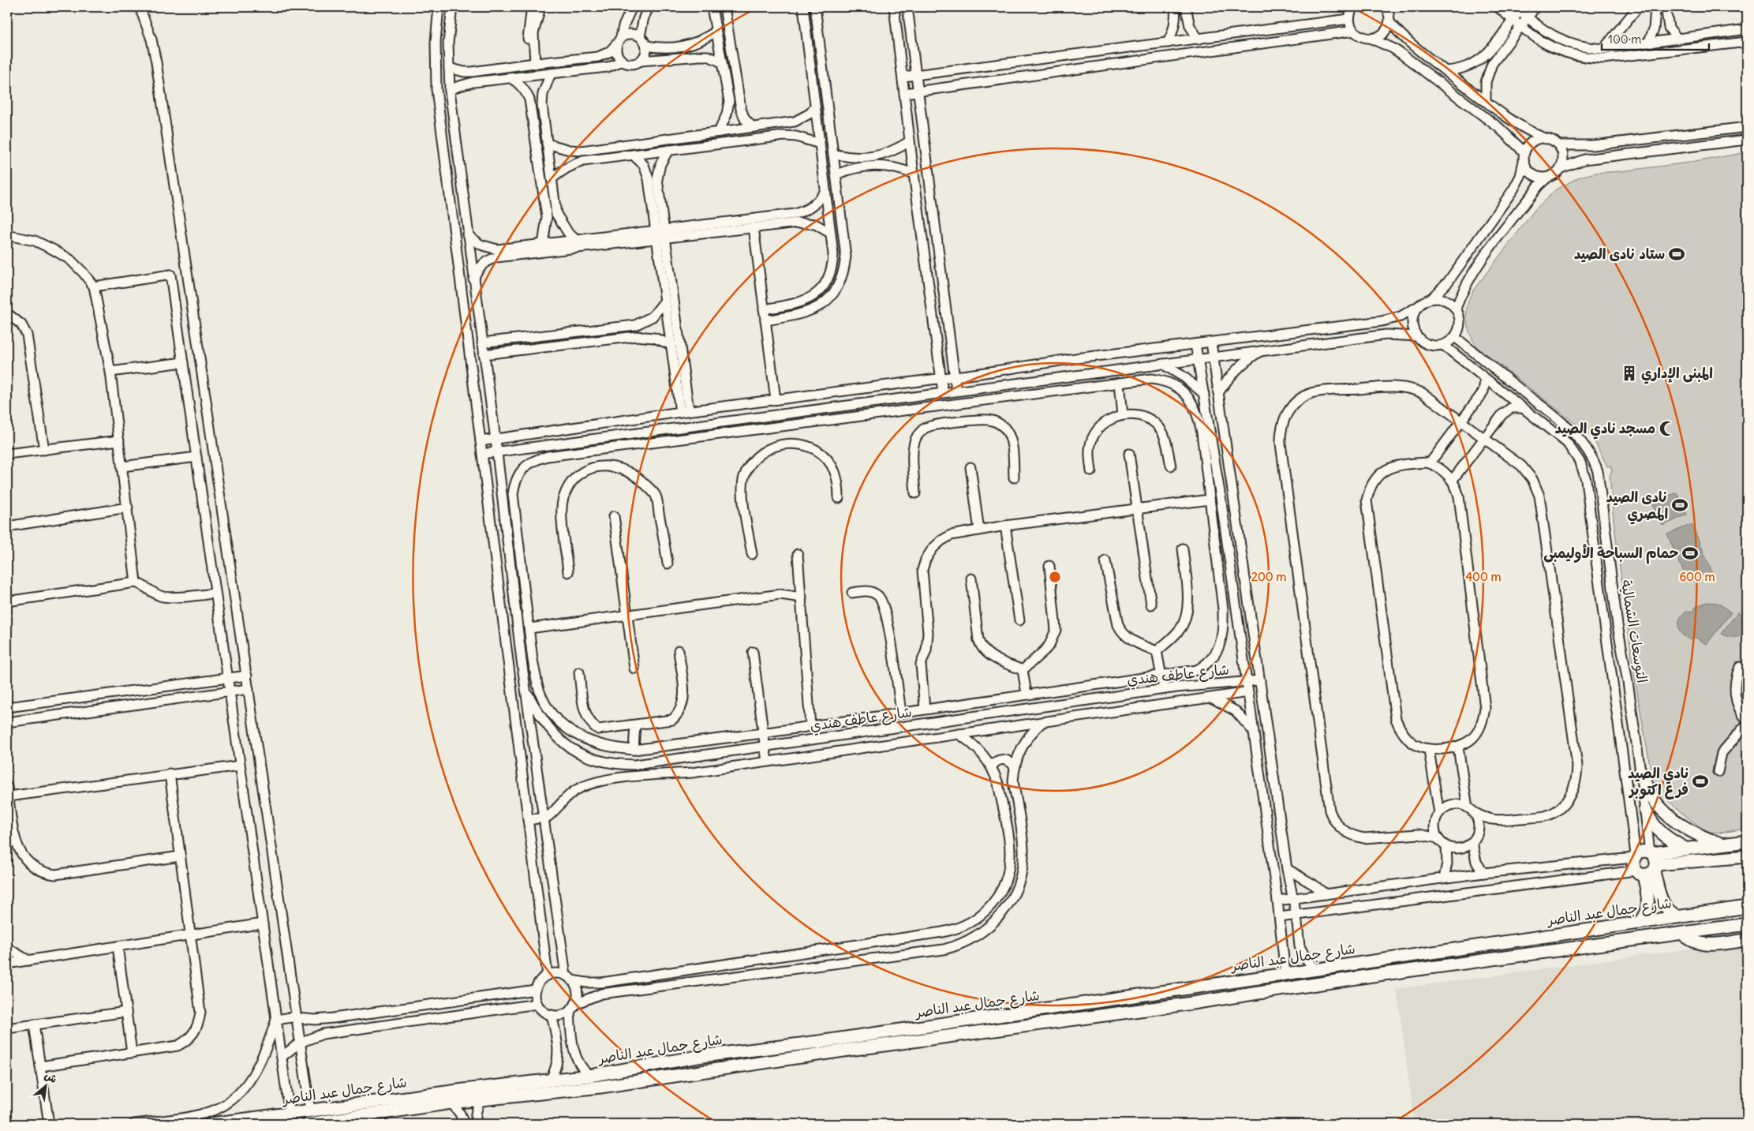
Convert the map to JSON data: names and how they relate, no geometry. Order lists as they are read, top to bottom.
{
  "streets": {
    "main road": ["شارع جمال عبد الناصر"],
    "street": ["التوسعات الشمالية", "شارع عاطف هندي"]
  },
  "places": {
    "sports": [
      "ستاد نادى الصيد",
      "نادى الصيد المصري",
      "حمام السباحة الأوليمبى",
      "نادي الصيد فرع اكتوبر"
    ],
    "building": ["المبنى الإداري"],
    "mosque": ["مسجد نادي الصيد"]
  },
  "scale_bar": "100 m",
  "north": "top right",
  "rings": ["200 m", "400 m", "600 m"]
}
